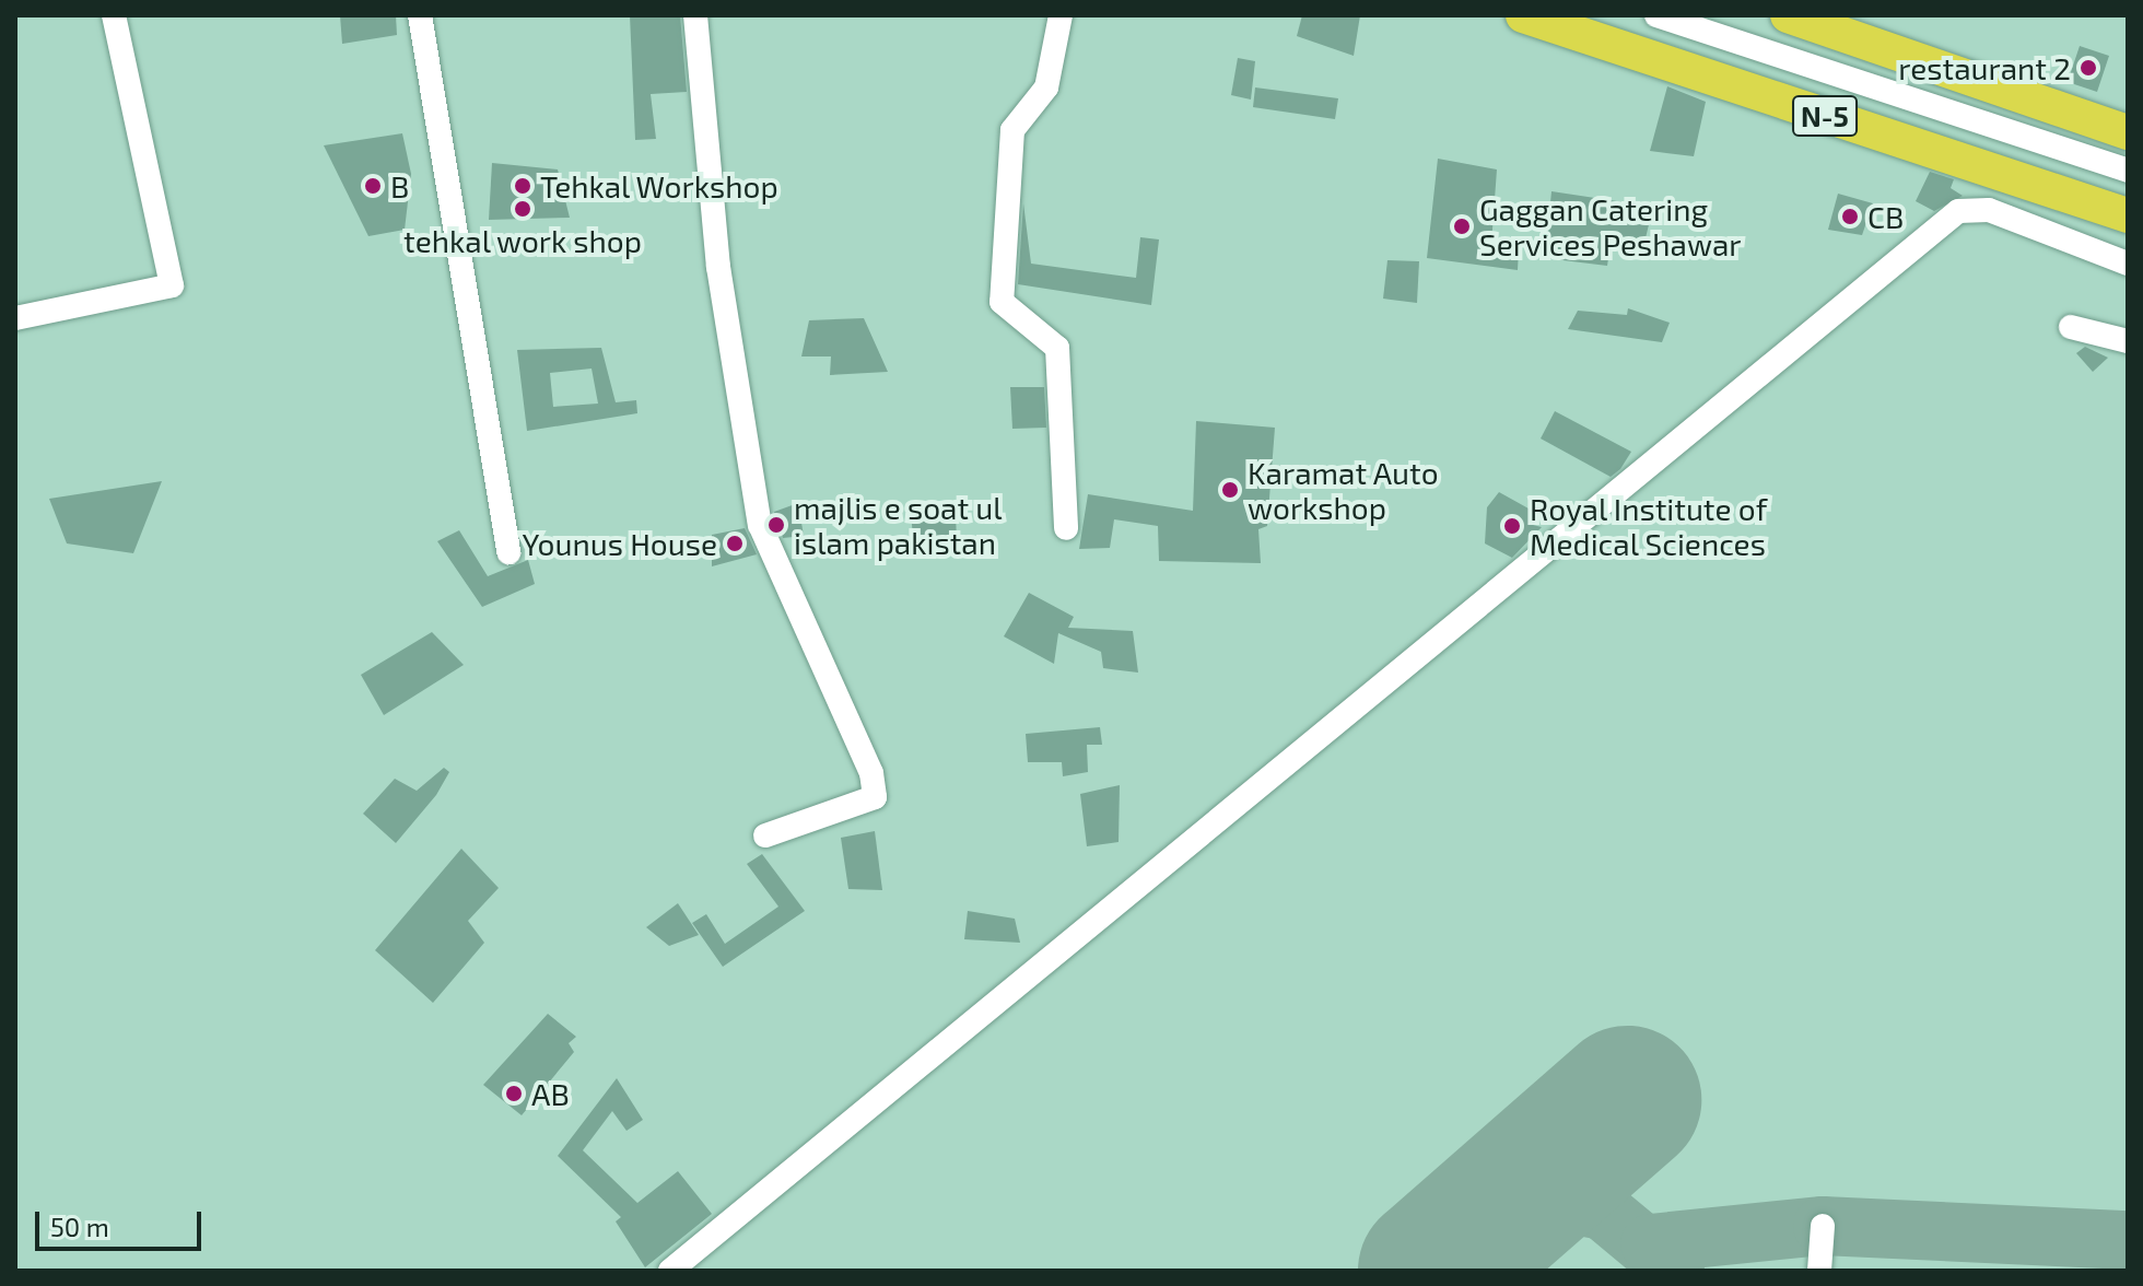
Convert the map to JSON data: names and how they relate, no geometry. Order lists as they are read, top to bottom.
{
  "streets": {
    "highway": ["N-5"]
  },
  "places": [
    "restaurant 2",
    "B",
    "Tehkal Workshop",
    "tehkal work shop",
    "CB",
    "Gaggan Catering Services Peshawar",
    "Karamat Auto workshop",
    "majlis e soat ul islam pakistan",
    "Royal Institute of Medical Sciences",
    "Younus House",
    "AB"
  ],
  "scale_bar": "50 m"
}
